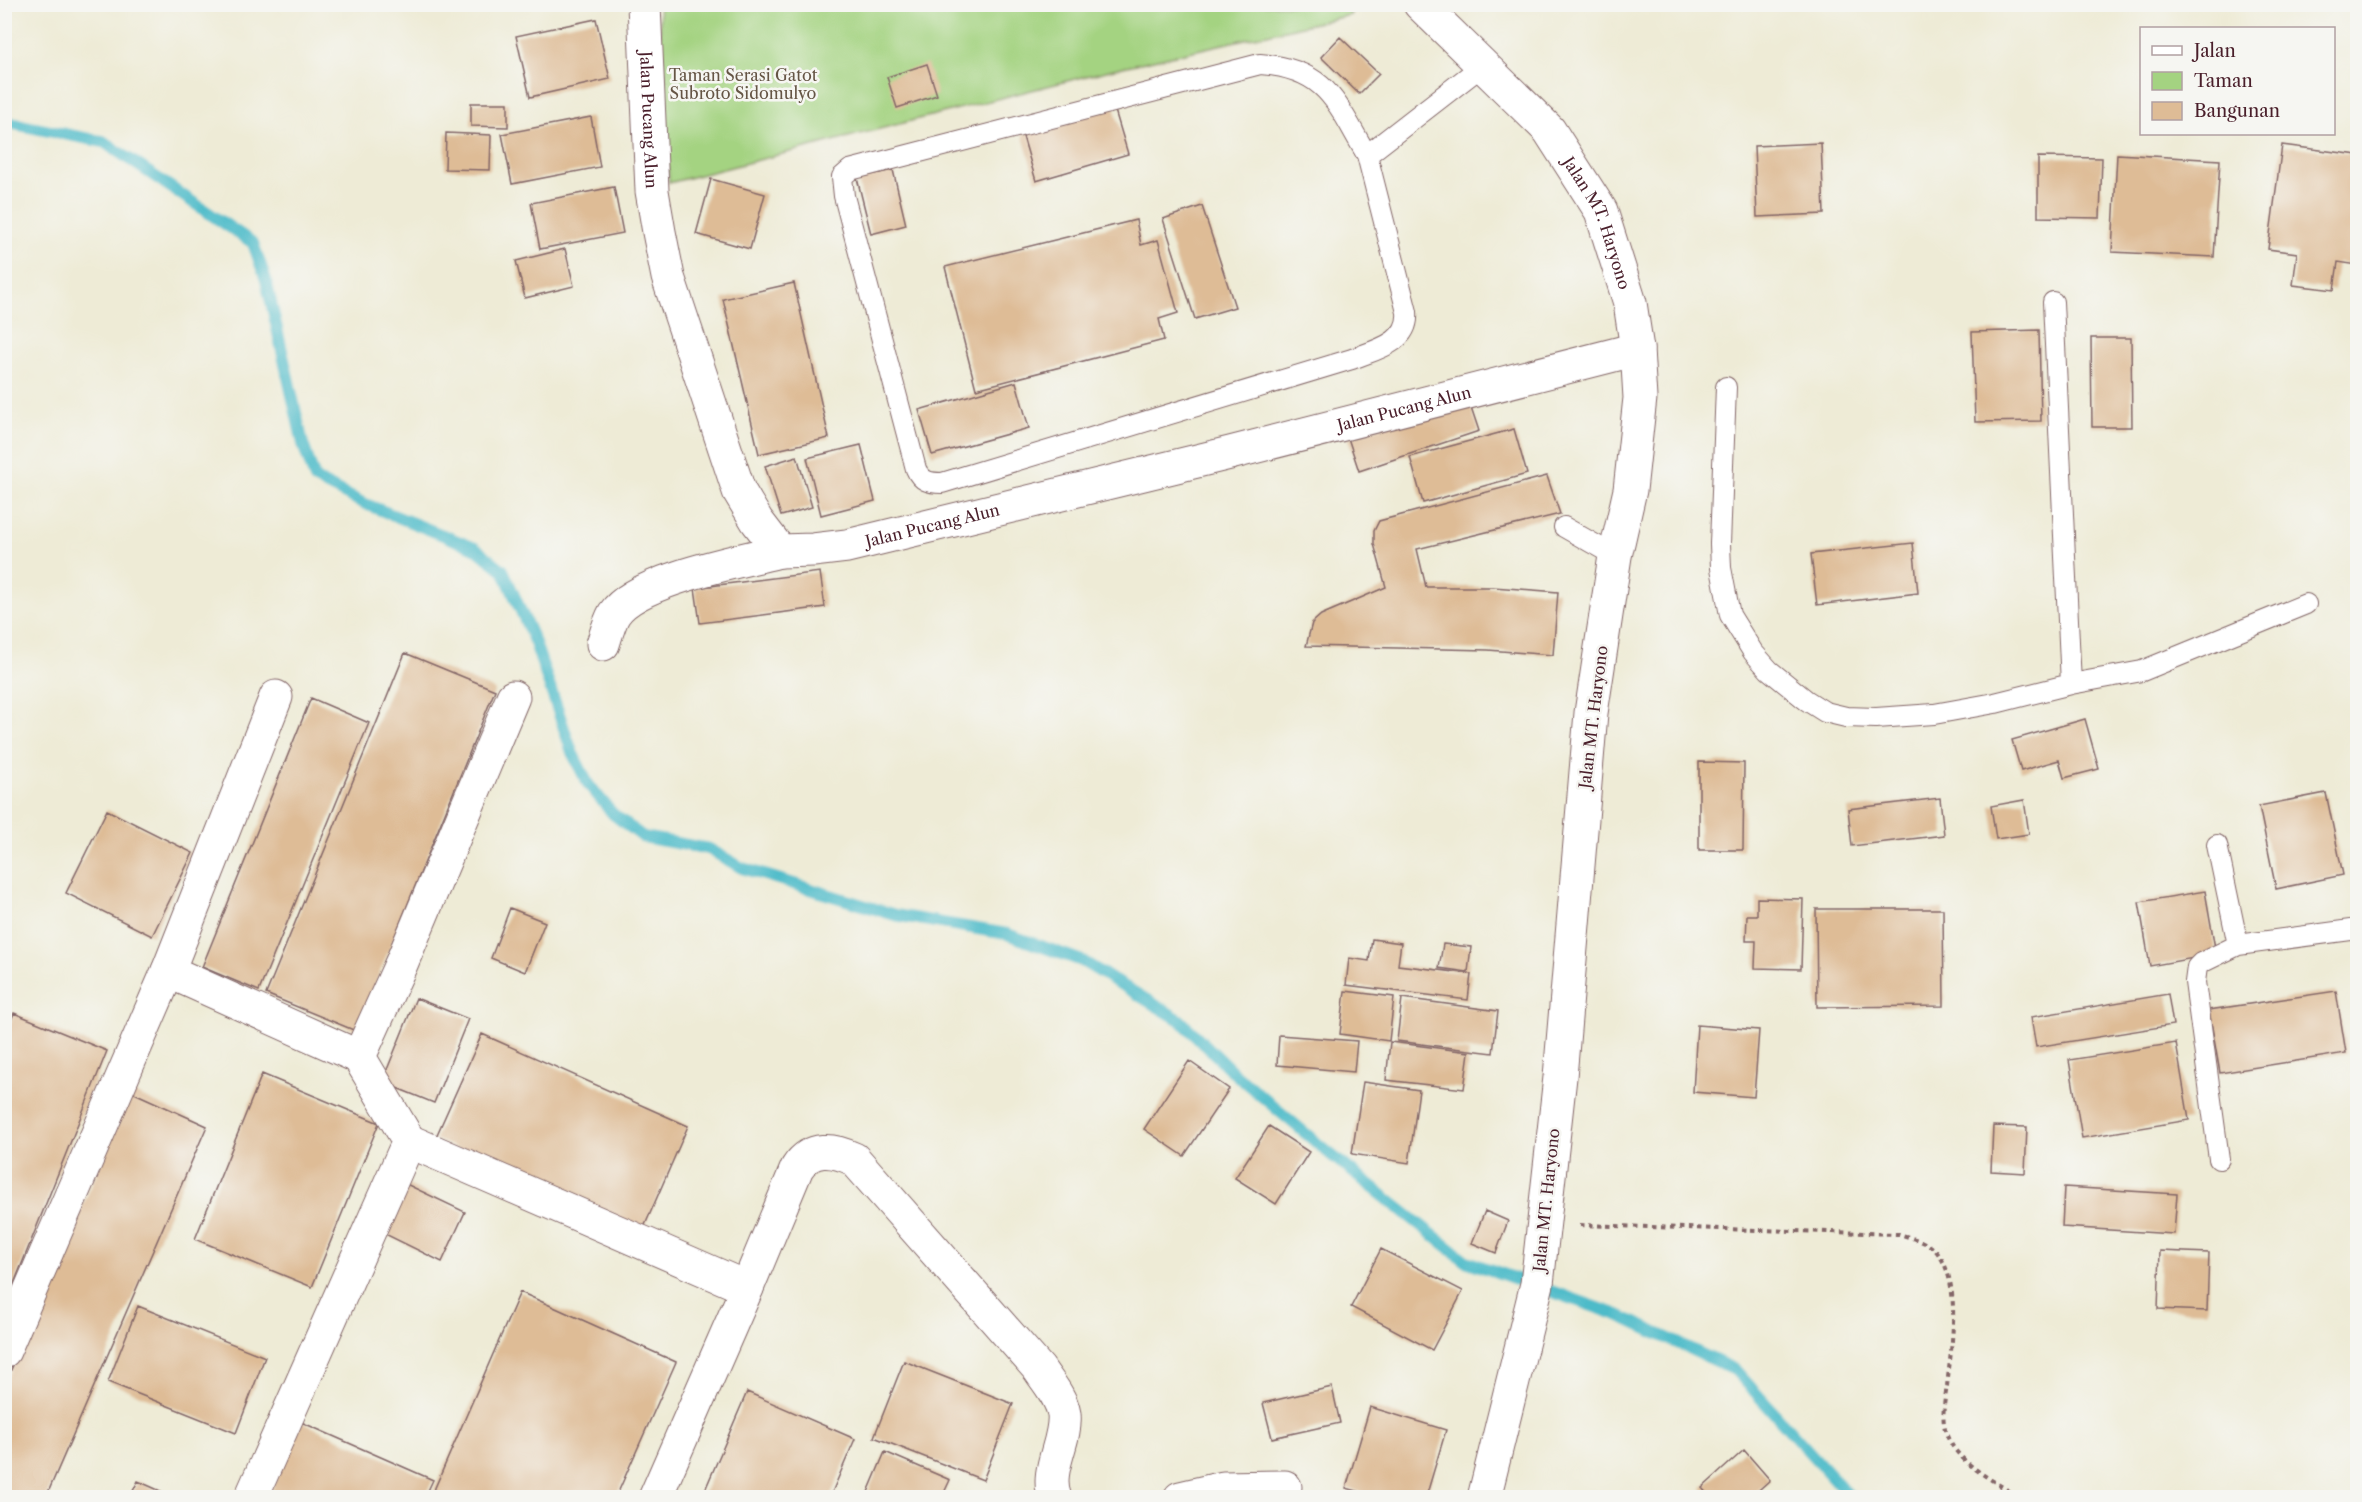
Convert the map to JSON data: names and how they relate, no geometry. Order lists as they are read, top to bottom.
{
  "streets": {
    "street": ["Jalan Pucang Alun", "Jalan MT. Haryono"]
  },
  "crossings": [
    ["Jalan Pucang Alun", "Jalan MT. Haryono"]
  ],
  "parks": ["Taman Serasi Gatot Subroto Sidomulyo"],
  "legend": ["Jalan", "Taman", "Bangunan"]
}
